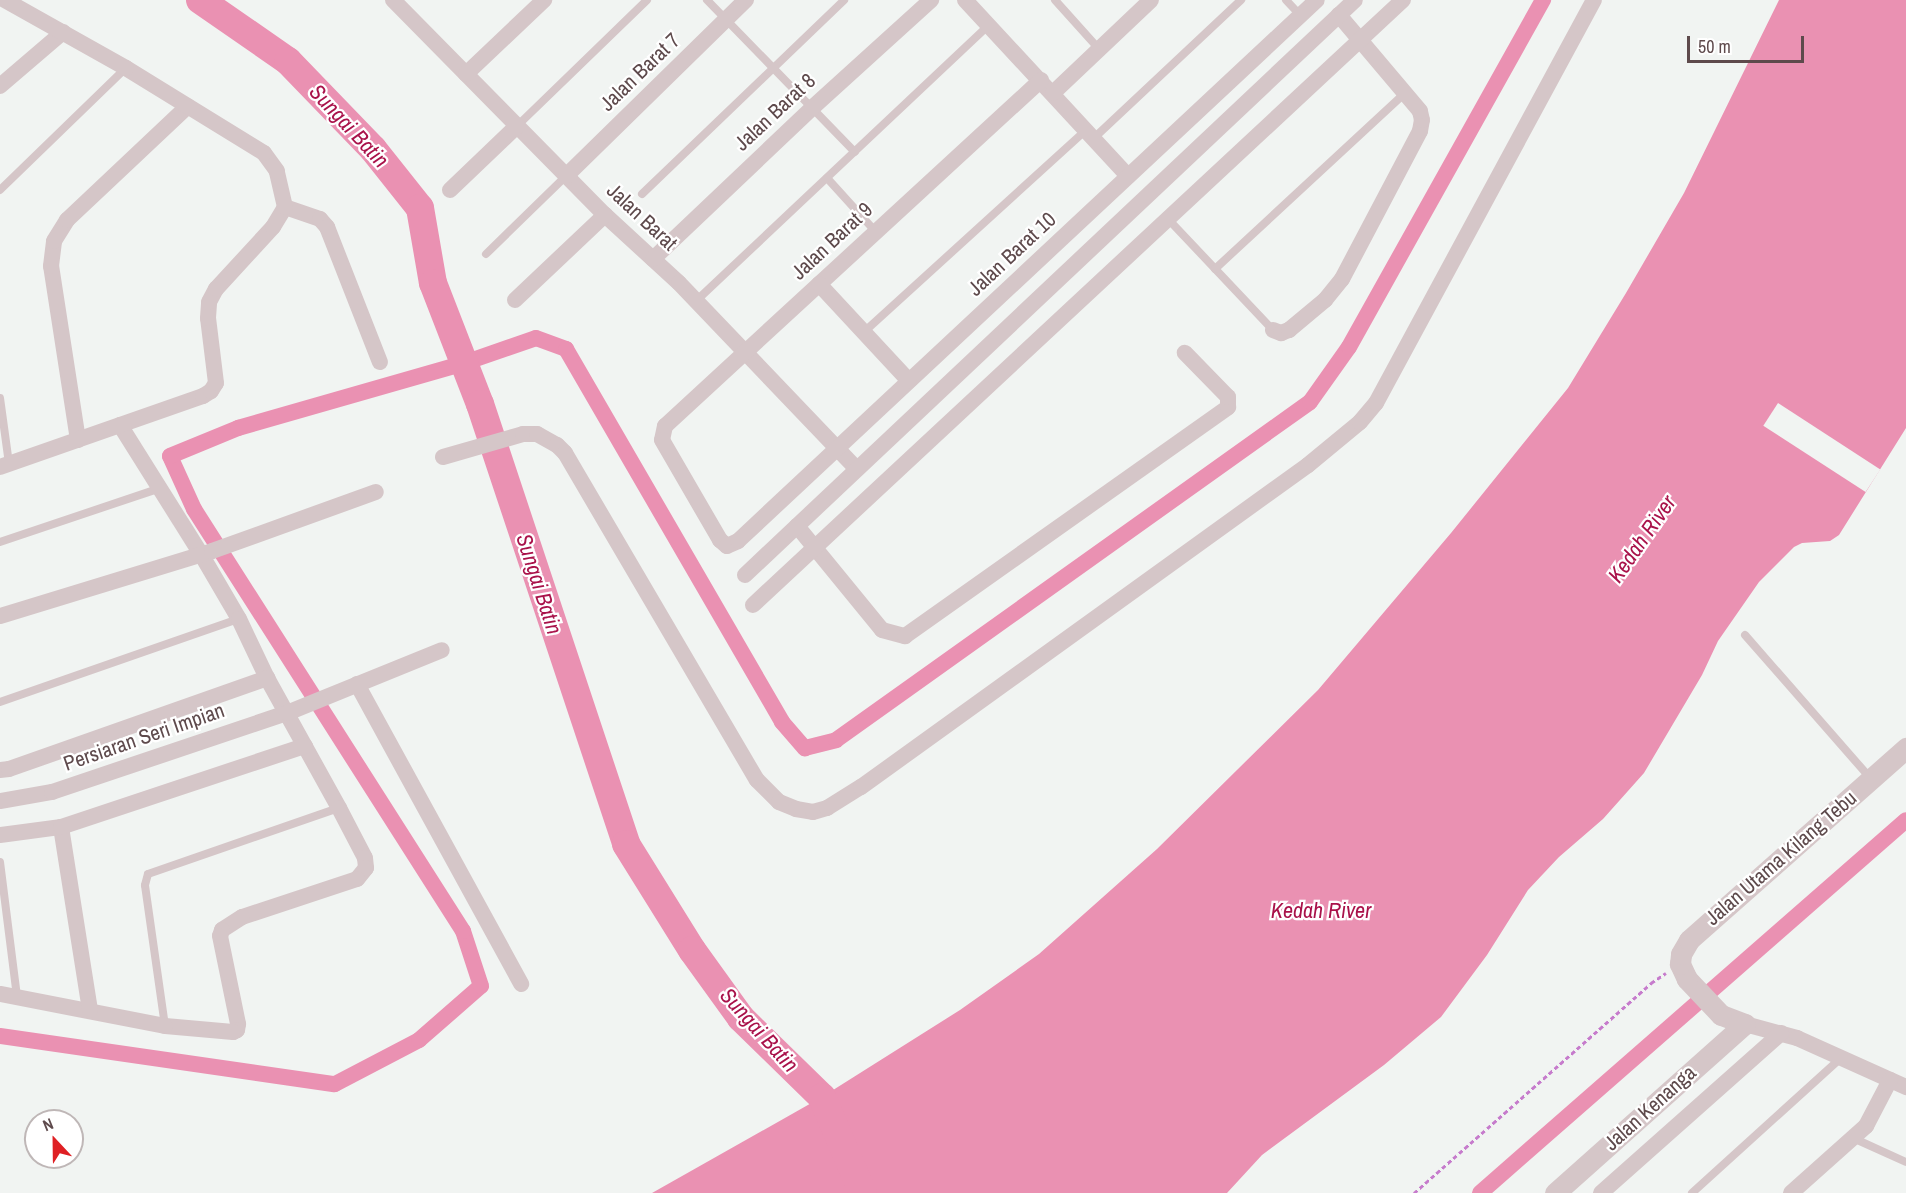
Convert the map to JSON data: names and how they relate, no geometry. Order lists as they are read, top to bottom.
{
  "streets": {
    "street": [
      "Jalan Barat 7",
      "Jalan Barat 8",
      "Jalan Barat",
      "Jalan Barat 9",
      "Jalan Barat 10",
      "Persiaran Seri Impian",
      "Jalan Utama Kilang Tebu",
      "Jalan Kenanga"
    ]
  },
  "crossings": [
    ["Jalan Barat 7", "Jalan Barat"],
    ["Jalan Barat 8", "Jalan Barat"],
    ["Jalan Barat", "Jalan Barat 9"],
    ["Jalan Barat", "Jalan Barat 10"],
    ["Jalan Barat 9", "Jalan Barat 10"]
  ],
  "water": ["Sungai Batin", "Kedah River"],
  "scale_bar": "50 m",
  "north": "top"
}
